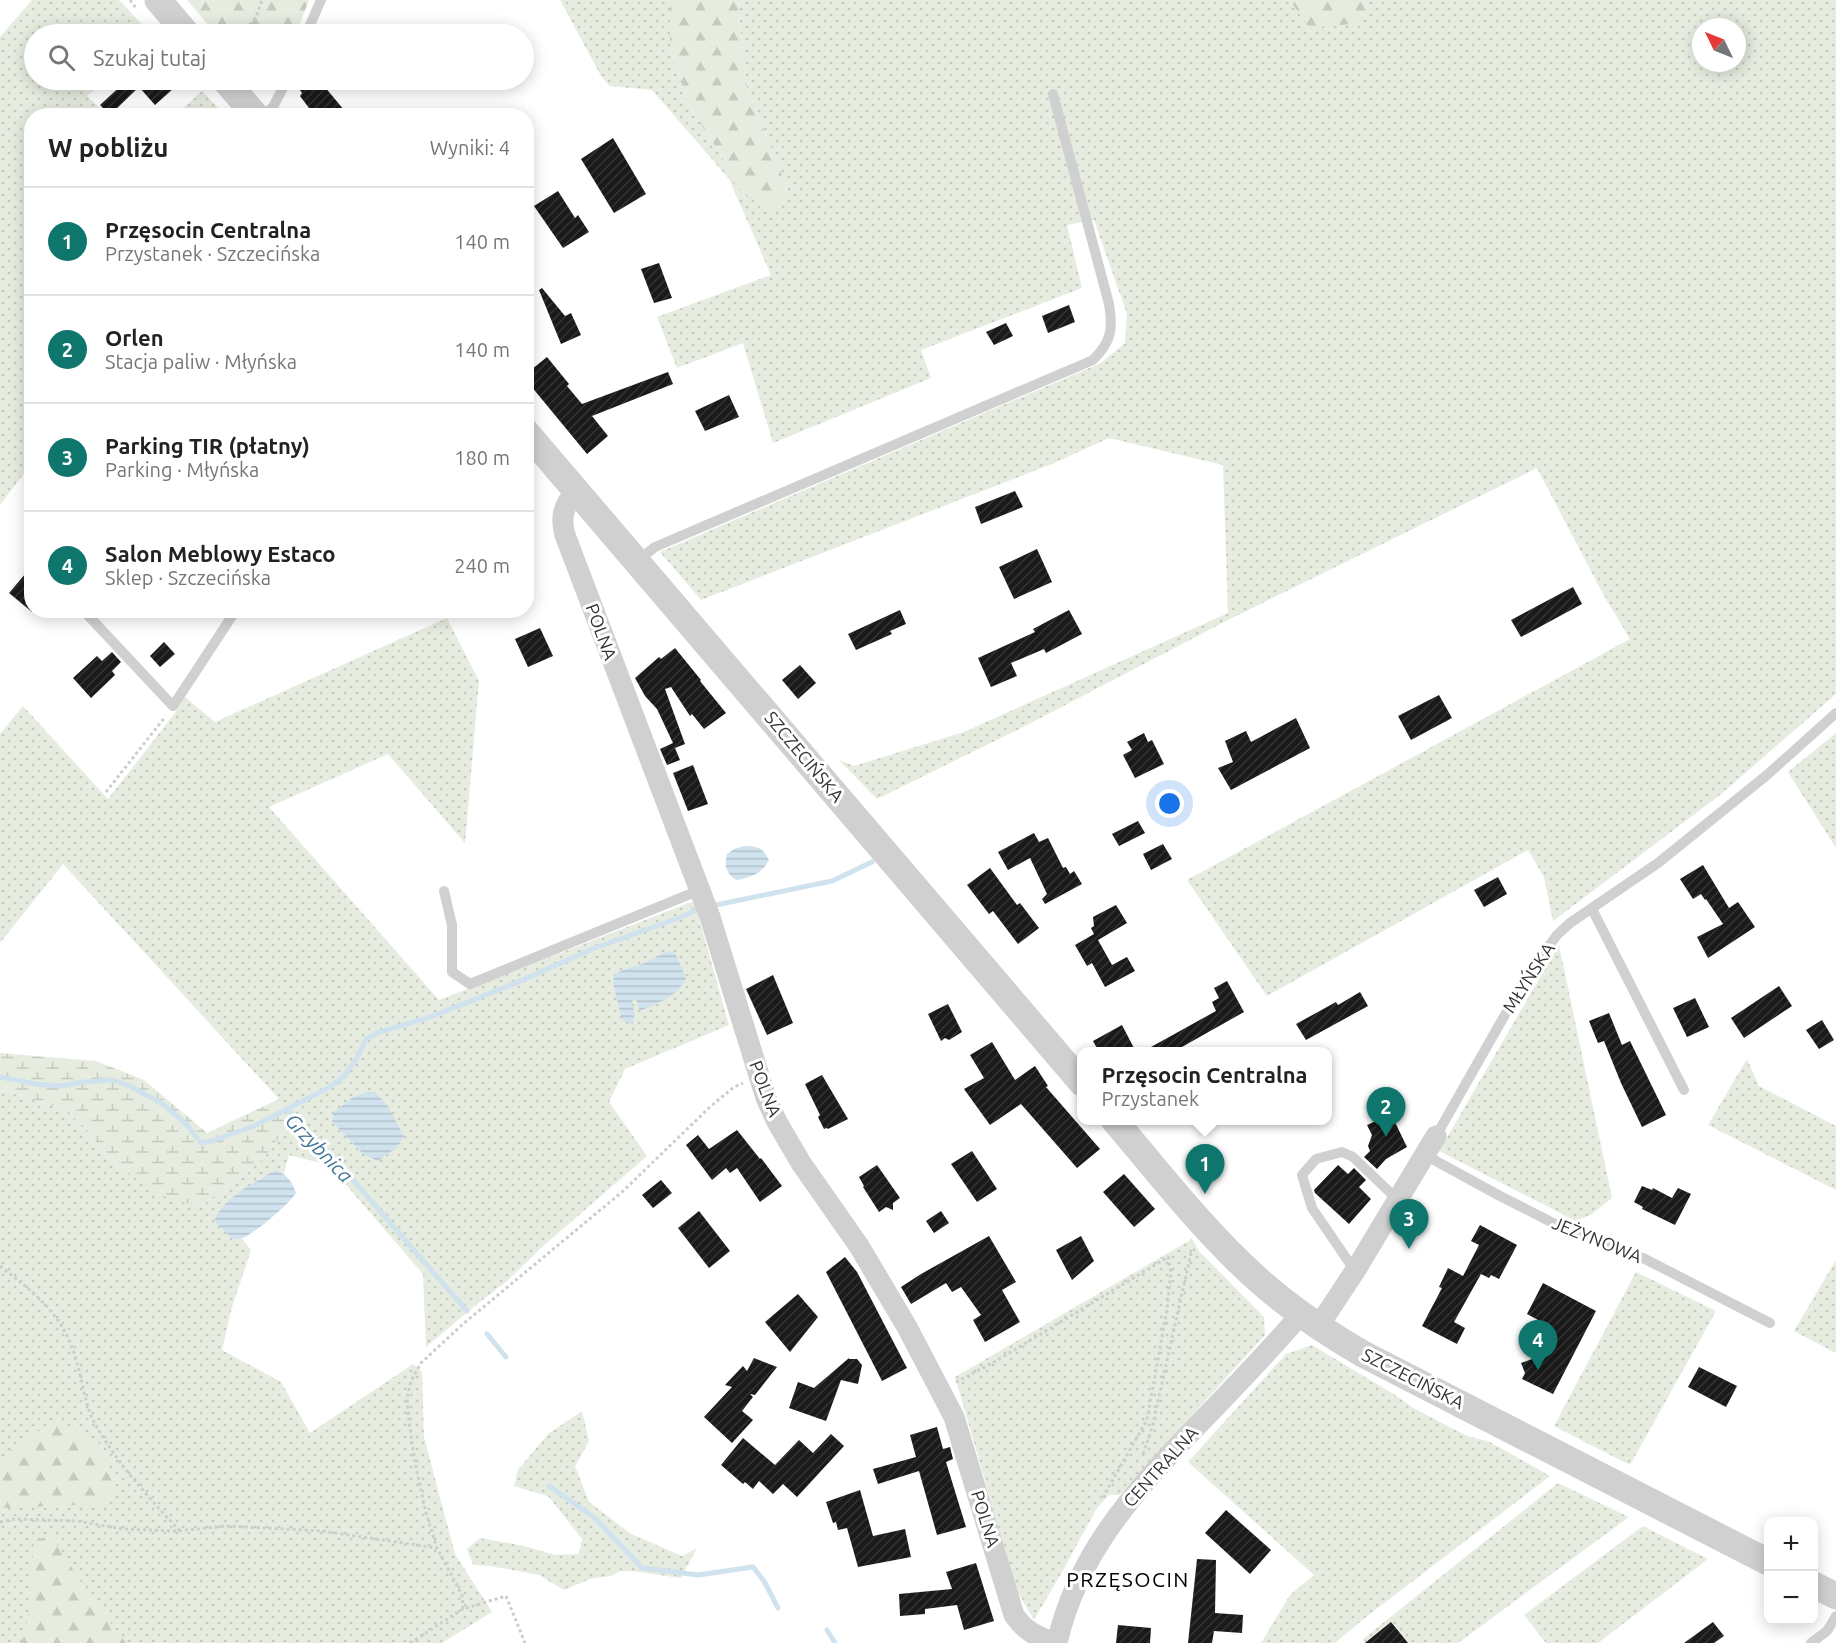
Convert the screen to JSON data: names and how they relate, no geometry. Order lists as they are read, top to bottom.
{
  "streets": {
    "street": [
      "POLNA",
      "SZCZECIŃSKA",
      "MŁYŃSKA",
      "CENTRALNA"
    ],
    "lane": ["JEŻYNOWA"]
  },
  "crossings": [
    ["POLNA", "SZCZECIŃSKA"],
    ["POLNA", "CENTRALNA"],
    ["SZCZECIŃSKA", "MŁYŃSKA"],
    ["SZCZECIŃSKA", "CENTRALNA"],
    ["MŁYŃSKA", "JEŻYNOWA"],
    ["MŁYŃSKA", "CENTRALNA"]
  ],
  "districts": ["PRZĘSOCIN"],
  "water": ["Grzybnica"],
  "north": "top left",
  "page": {
    "search": "Szukaj tutaj",
    "heading": ["W pobliżu", "Wyniki: 4"],
    "list": [
      {
        "mark": "1",
        "name": "Przęsocin Centralna",
        "note": "Przystanek · Szczecińska",
        "value": "140 m"
      },
      {
        "mark": "2",
        "name": "Orlen",
        "note": "Stacja paliw · Młyńska",
        "value": "140 m"
      },
      {
        "mark": "3",
        "name": "Parking TIR (płatny)",
        "note": "Parking · Młyńska",
        "value": "180 m"
      },
      {
        "mark": "4",
        "name": "Salon Meblowy Estaco",
        "note": "Sklep · Szczecińska",
        "value": "240 m"
      }
    ],
    "popup": ["Przęsocin Centralna", "Przystanek"],
    "pins": [
      "2",
      "1",
      "3",
      "4"
    ],
    "map_buttons": ["+", "−"]
  }
}
